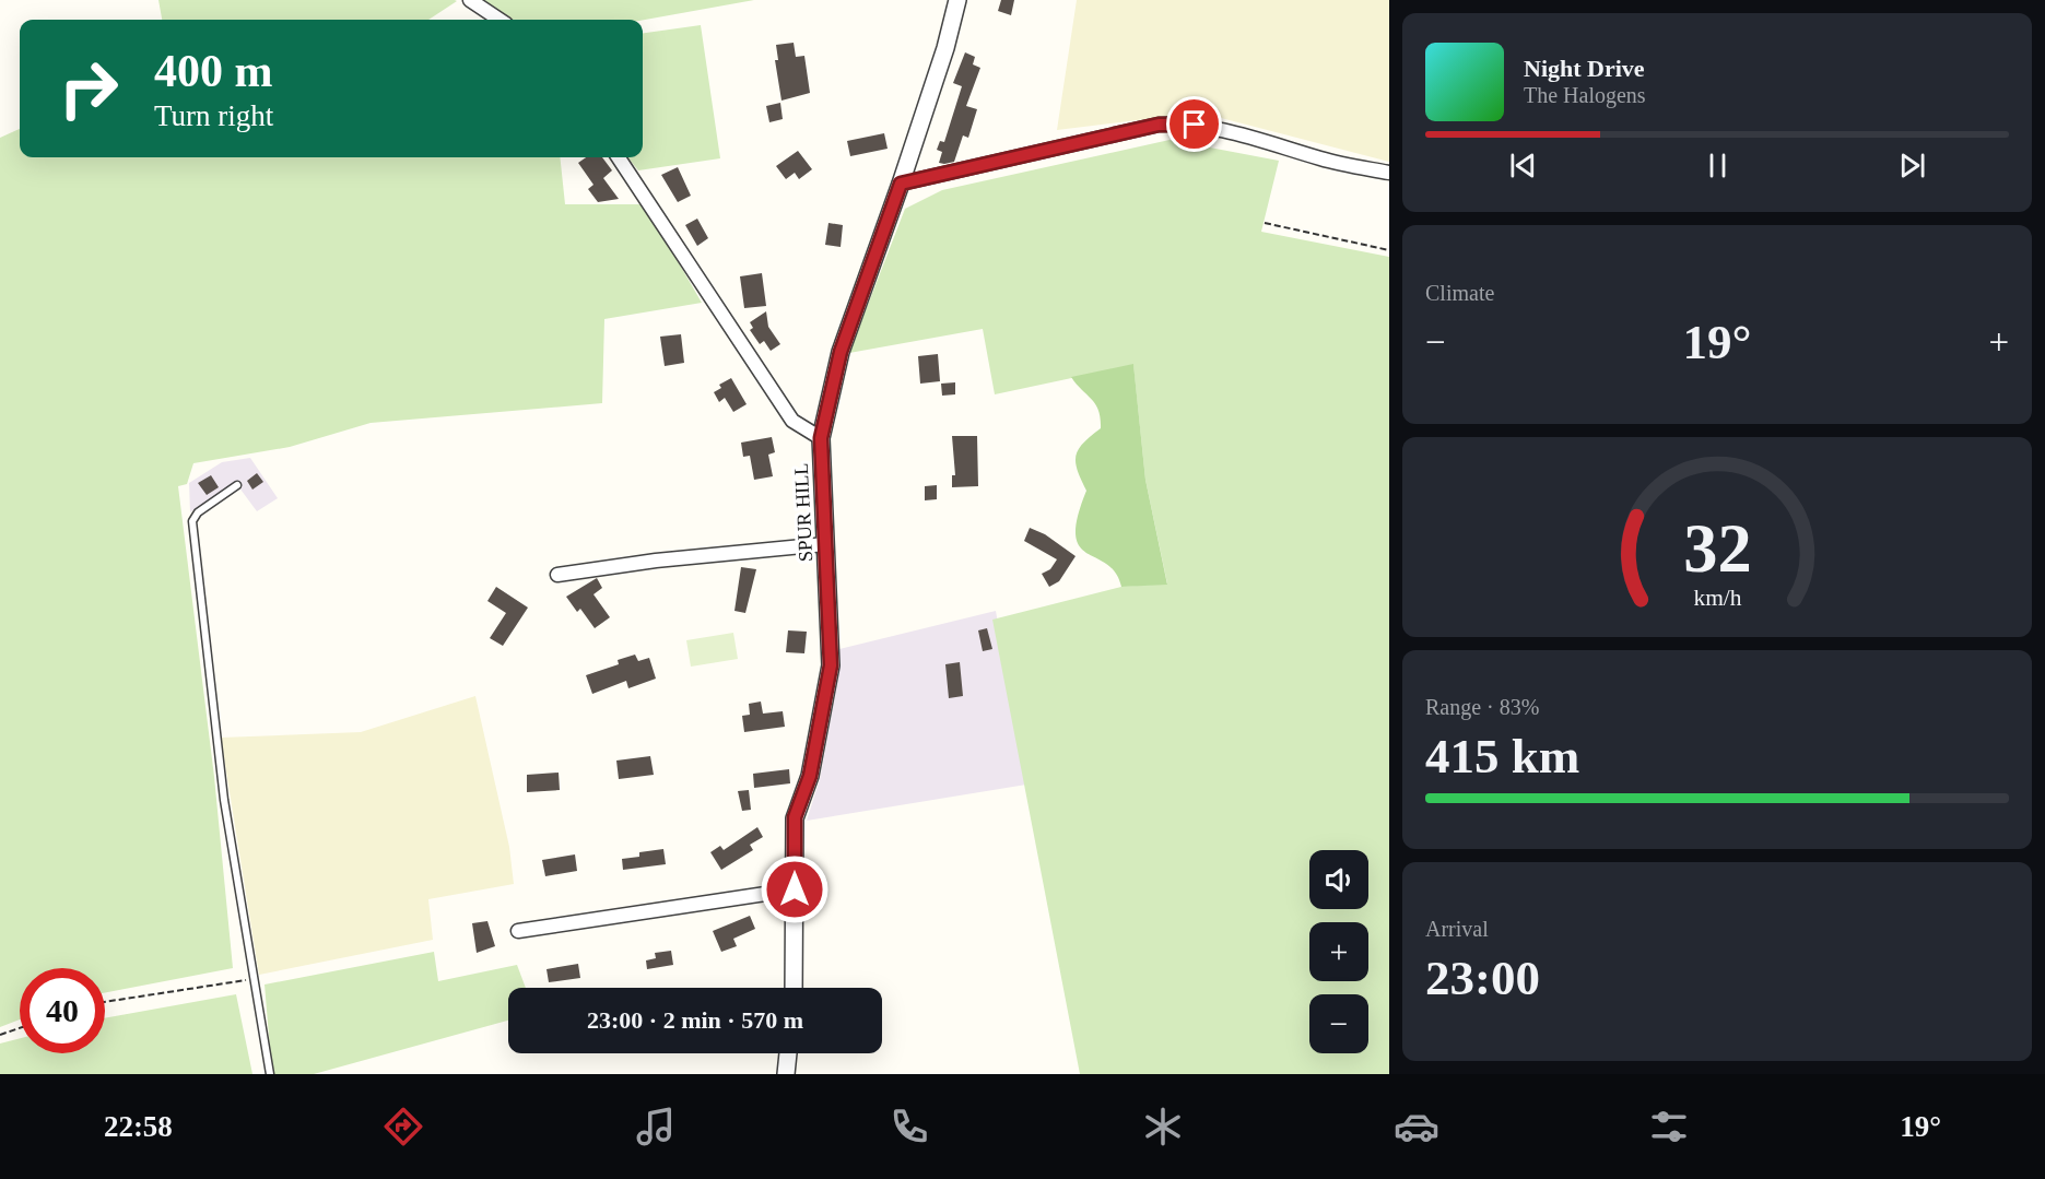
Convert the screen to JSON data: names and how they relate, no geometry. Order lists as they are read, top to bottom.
{
  "streets": {
    "street": ["SPUR HILL"]
  },
  "page": {
    "turn": ["400 m", "Turn right"],
    "song": ["Night Drive", "The Halogens"],
    "tile": [
      "Climate",
      ["Range · 83%", "415 km"],
      ["Arrival", "23:00"]
    ],
    "heat": ["−", "19°", "+"],
    "map_buttons": ["+", "−"],
    "limit": "40",
    "trip": "23:00 · 2 min · 570 m",
    "tabs": ["22:58", "19°"],
    "gauge": ["32", "km/h"]
  }
}
